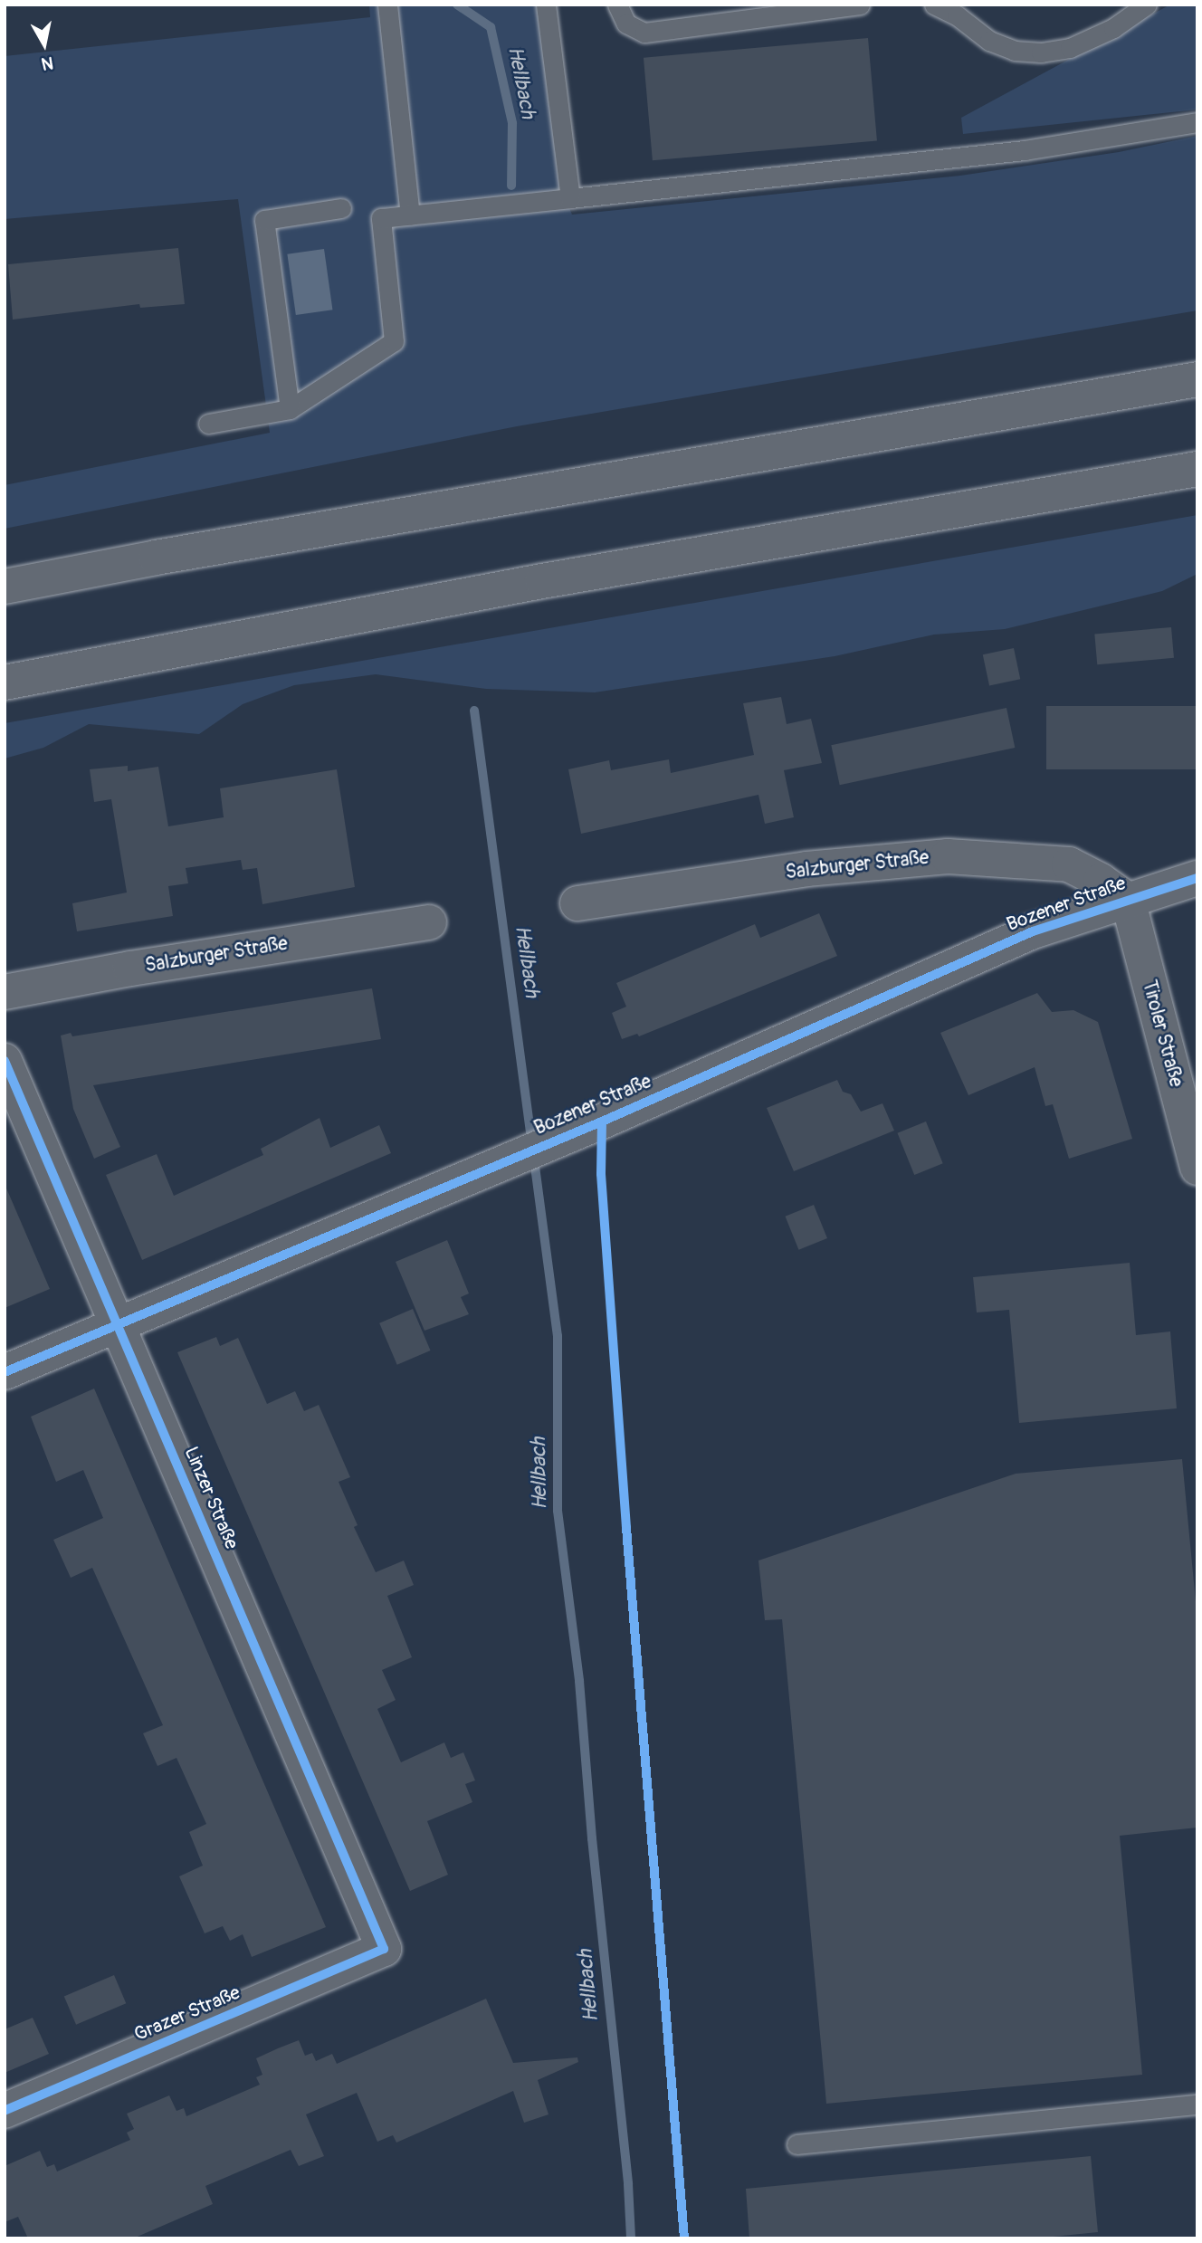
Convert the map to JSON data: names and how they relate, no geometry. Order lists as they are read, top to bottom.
{
  "streets": {
    "main road": [
      "Salzburger Straße",
      "Bozener Straße",
      "Tiroler Straße",
      "Linzer Straße",
      "Grazer Straße"
    ]
  },
  "crossings": [
    ["Salzburger Straße", "Bozener Straße"],
    ["Salzburger Straße", "Tiroler Straße"],
    ["Bozener Straße", "Tiroler Straße"],
    ["Bozener Straße", "Linzer Straße"],
    ["Linzer Straße", "Grazer Straße"]
  ],
  "water": ["Hellbach"],
  "north": "bottom"
}
